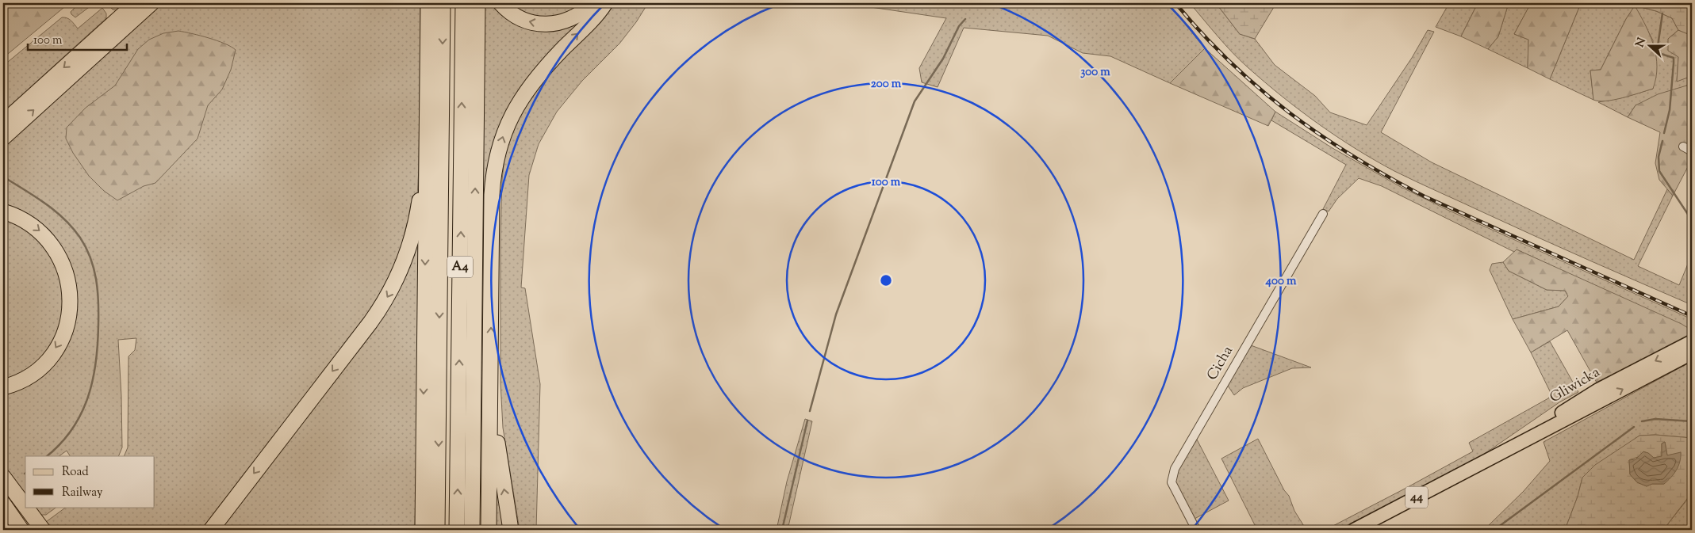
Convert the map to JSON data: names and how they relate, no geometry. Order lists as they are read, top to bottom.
{
  "streets": {
    "highway": ["A4"],
    "main road": ["Gliwicka", "44"],
    "street": ["Cicha"]
  },
  "legend": ["Road", "Railway"],
  "scale_bar": "100 m",
  "north": "left",
  "rings": [
    "300 m",
    "200 m",
    "100 m",
    "400 m"
  ]
}
